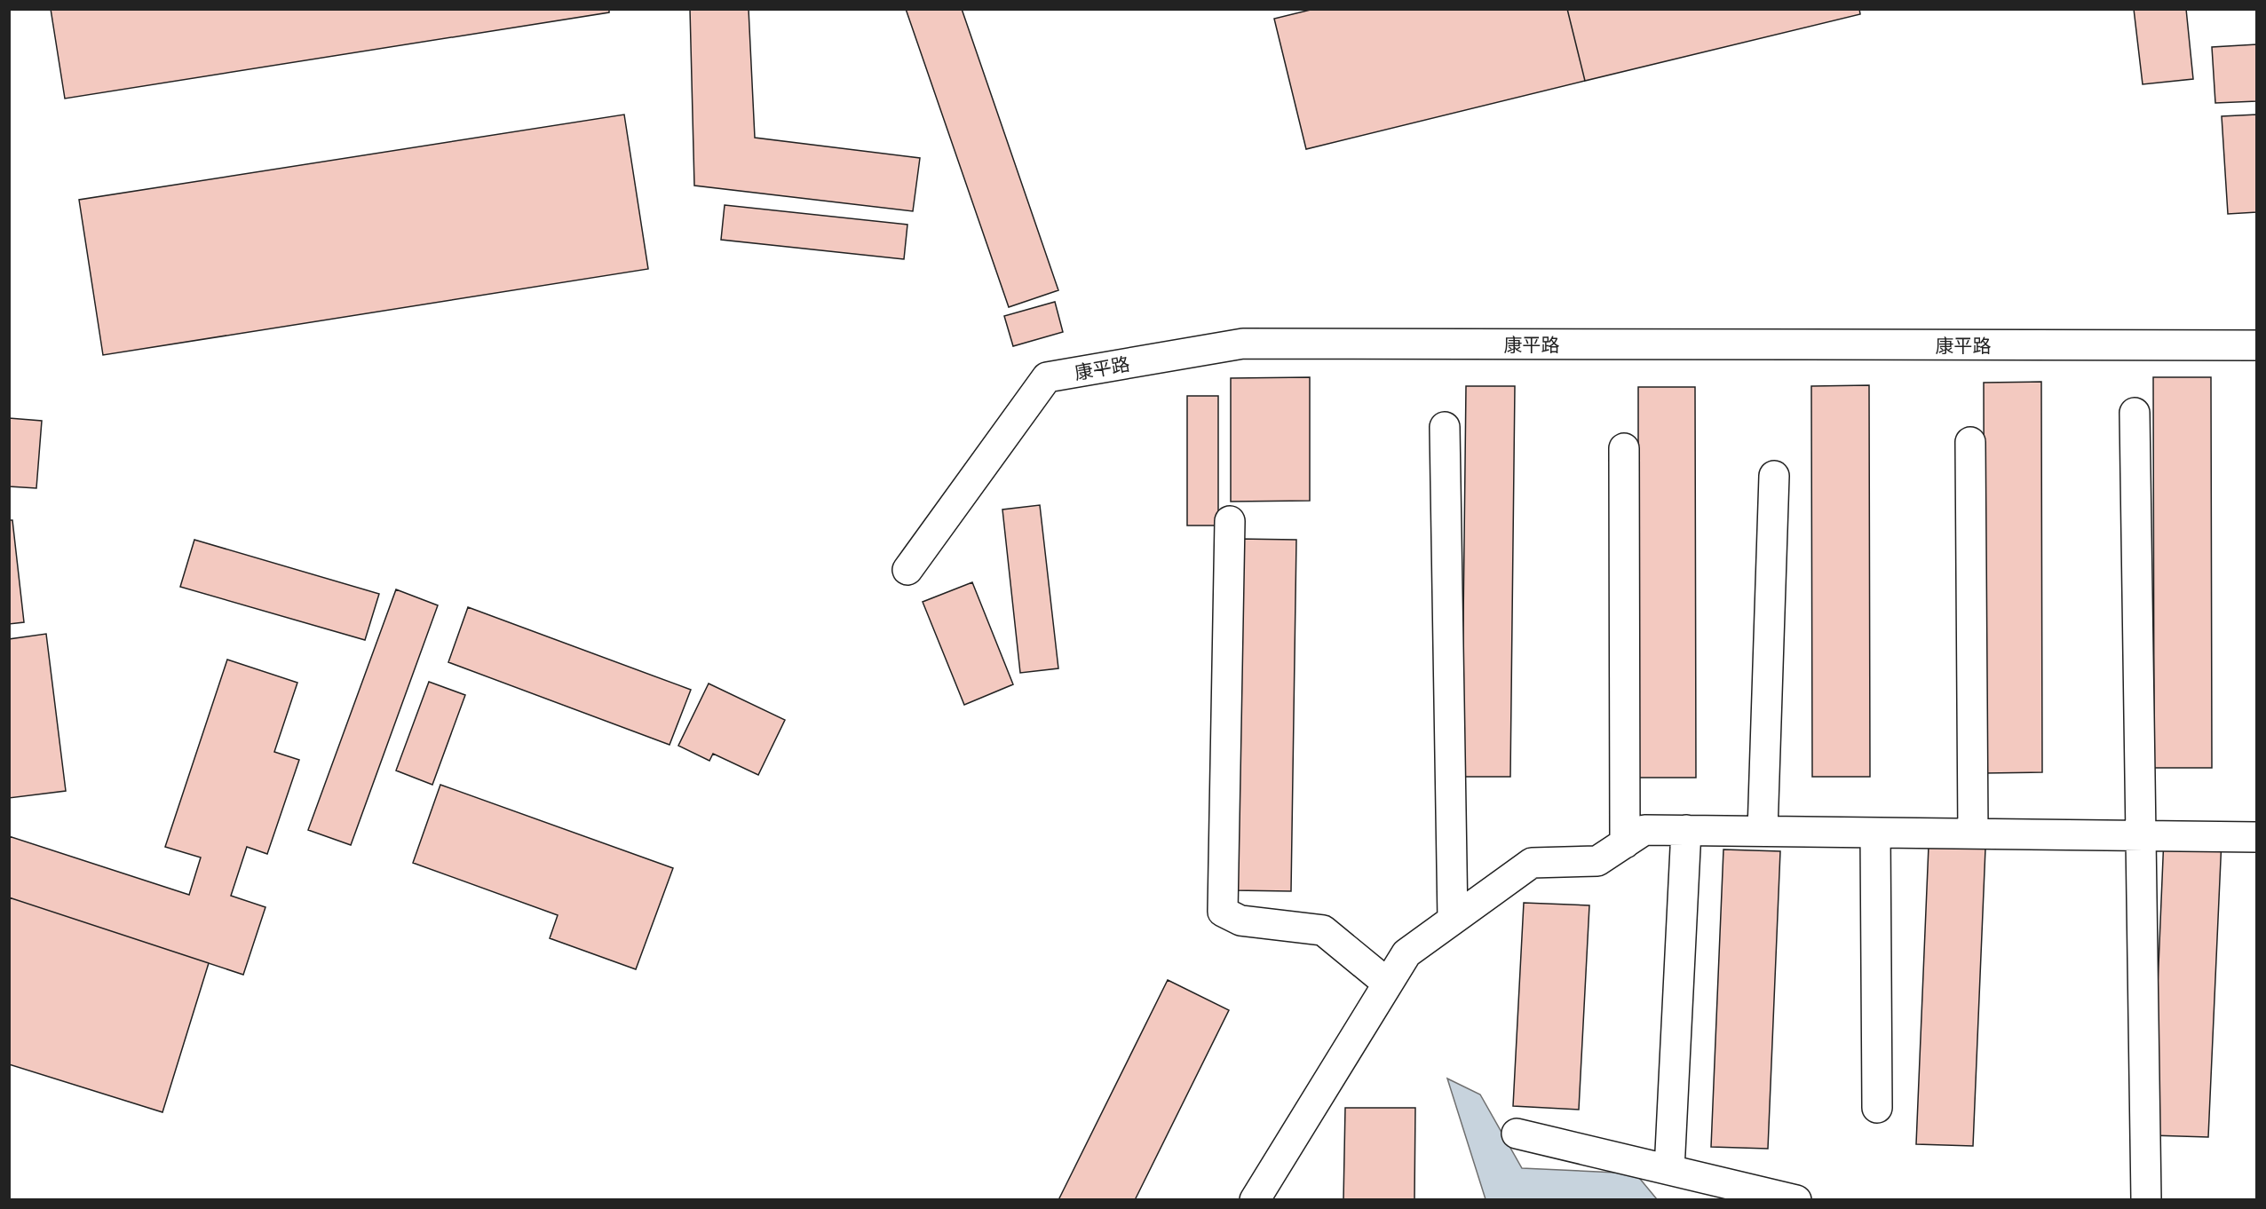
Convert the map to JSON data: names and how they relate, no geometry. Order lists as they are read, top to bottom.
{
  "streets": {
    "street": ["康平路"]
  }
}
